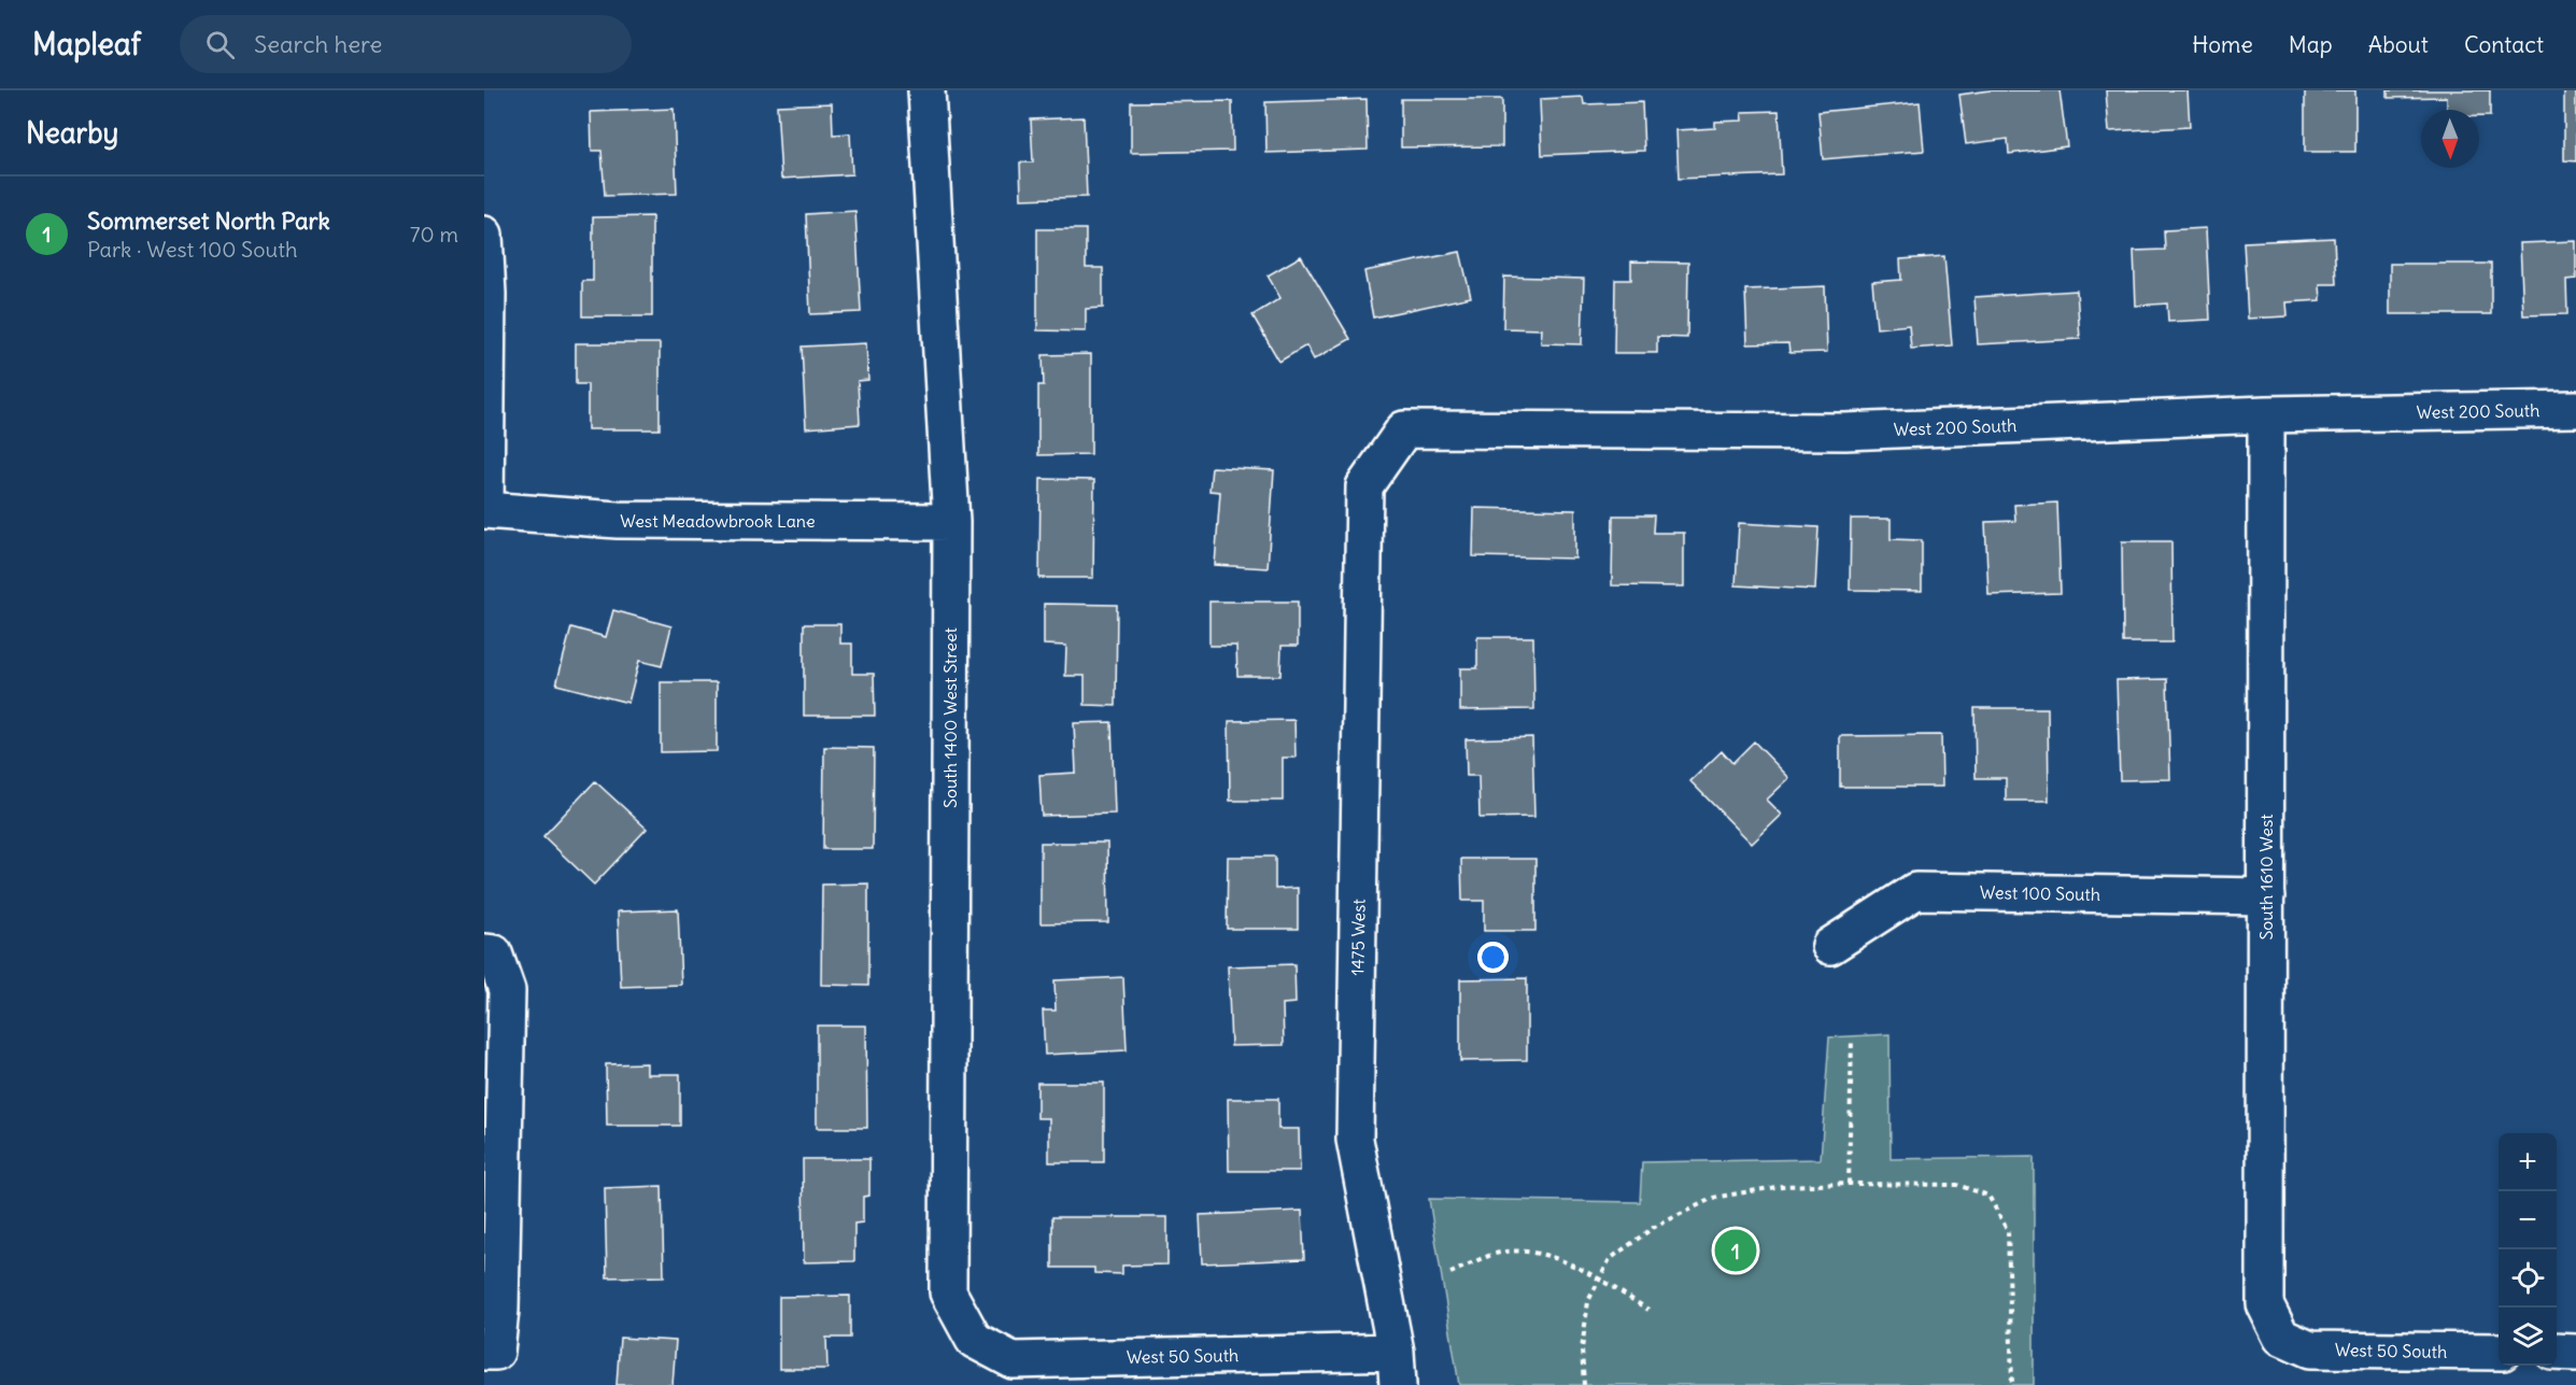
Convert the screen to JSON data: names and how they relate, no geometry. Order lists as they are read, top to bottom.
{
  "streets": {
    "street": [
      "West 200 South",
      "West Meadowbrook Lane",
      "South 1400 West Street",
      "South 1610 West",
      "West 100 South",
      "1475 West",
      "West 50 South"
    ]
  },
  "crossings": [
    ["West 200 South", "South 1610 West"],
    ["West 200 South", "1475 West"],
    ["West Meadowbrook Lane", "South 1400 West Street"],
    ["South 1400 West Street", "West 50 South"],
    ["South 1610 West", "West 100 South"],
    ["South 1610 West", "West 50 South"],
    ["1475 West", "West 50 South"]
  ],
  "north": "bottom",
  "page": {
    "header": "Mapleaf",
    "search": "Search here",
    "nav": [
      "Home",
      "Map",
      "About",
      "Contact"
    ],
    "heading": "Nearby",
    "list": [
      {
        "mark": "1",
        "name": "Sommerset North Park",
        "note": "Park · West 100 South",
        "value": "70 m"
      }
    ],
    "map_buttons": ["+", "−"],
    "pins": "1"
  }
}
